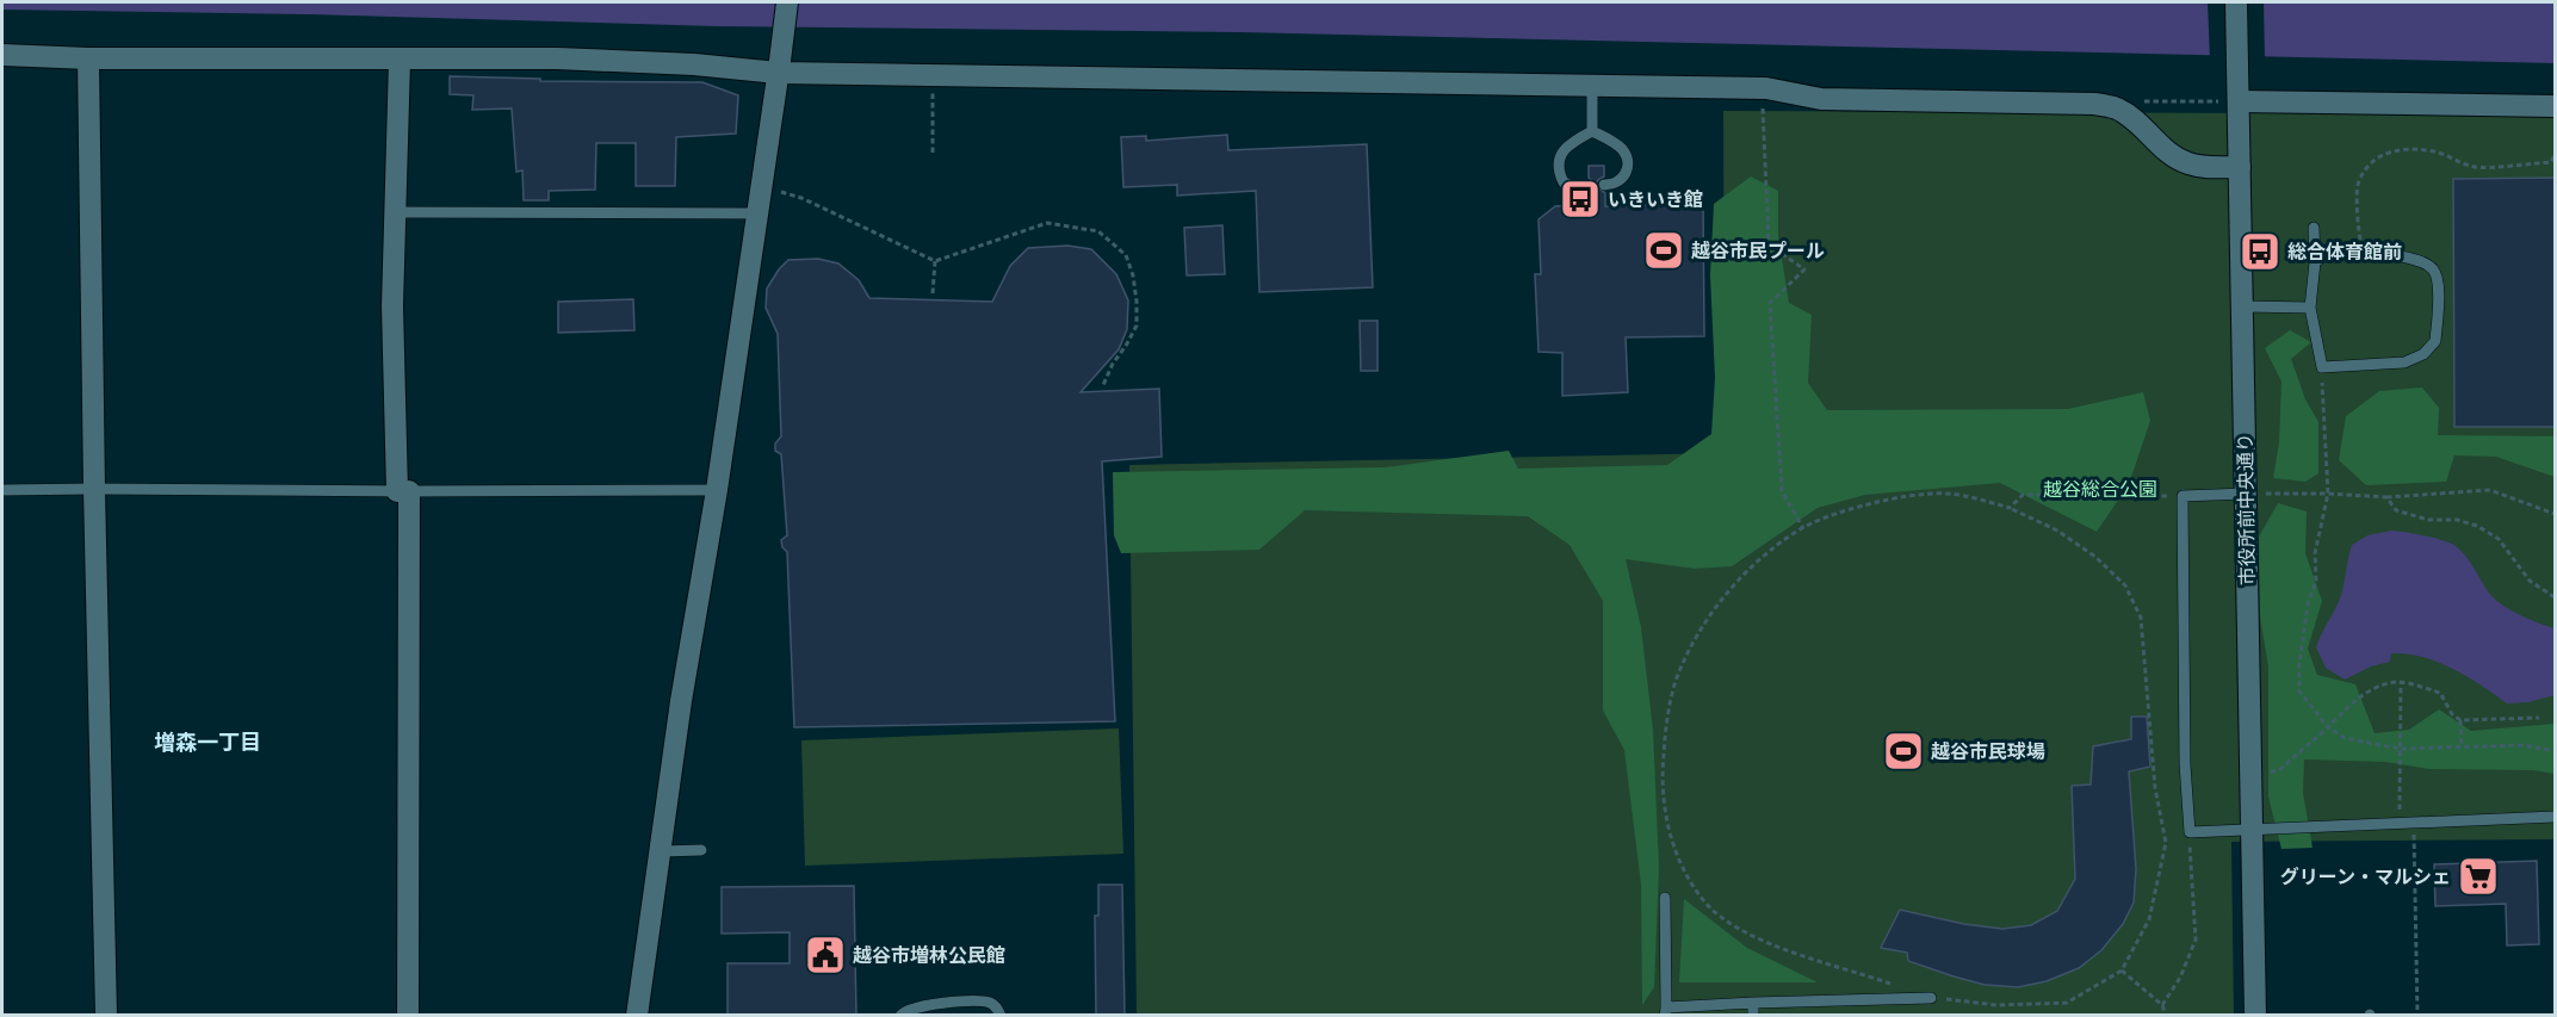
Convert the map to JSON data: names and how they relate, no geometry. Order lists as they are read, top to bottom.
{
  "streets": {
    "street": ["市役所前中央通り"]
  },
  "districts": ["増森一丁目"],
  "parks": ["越谷総合公園"],
  "places": {
    "bus stop": ["いきいき館", "総合体育館前"],
    "sports": ["越谷市民プール", "越谷市民球場"],
    "supermarket": ["グリーン・マルシェ"],
    "public building": ["越谷市増林公民館"]
  }
}
